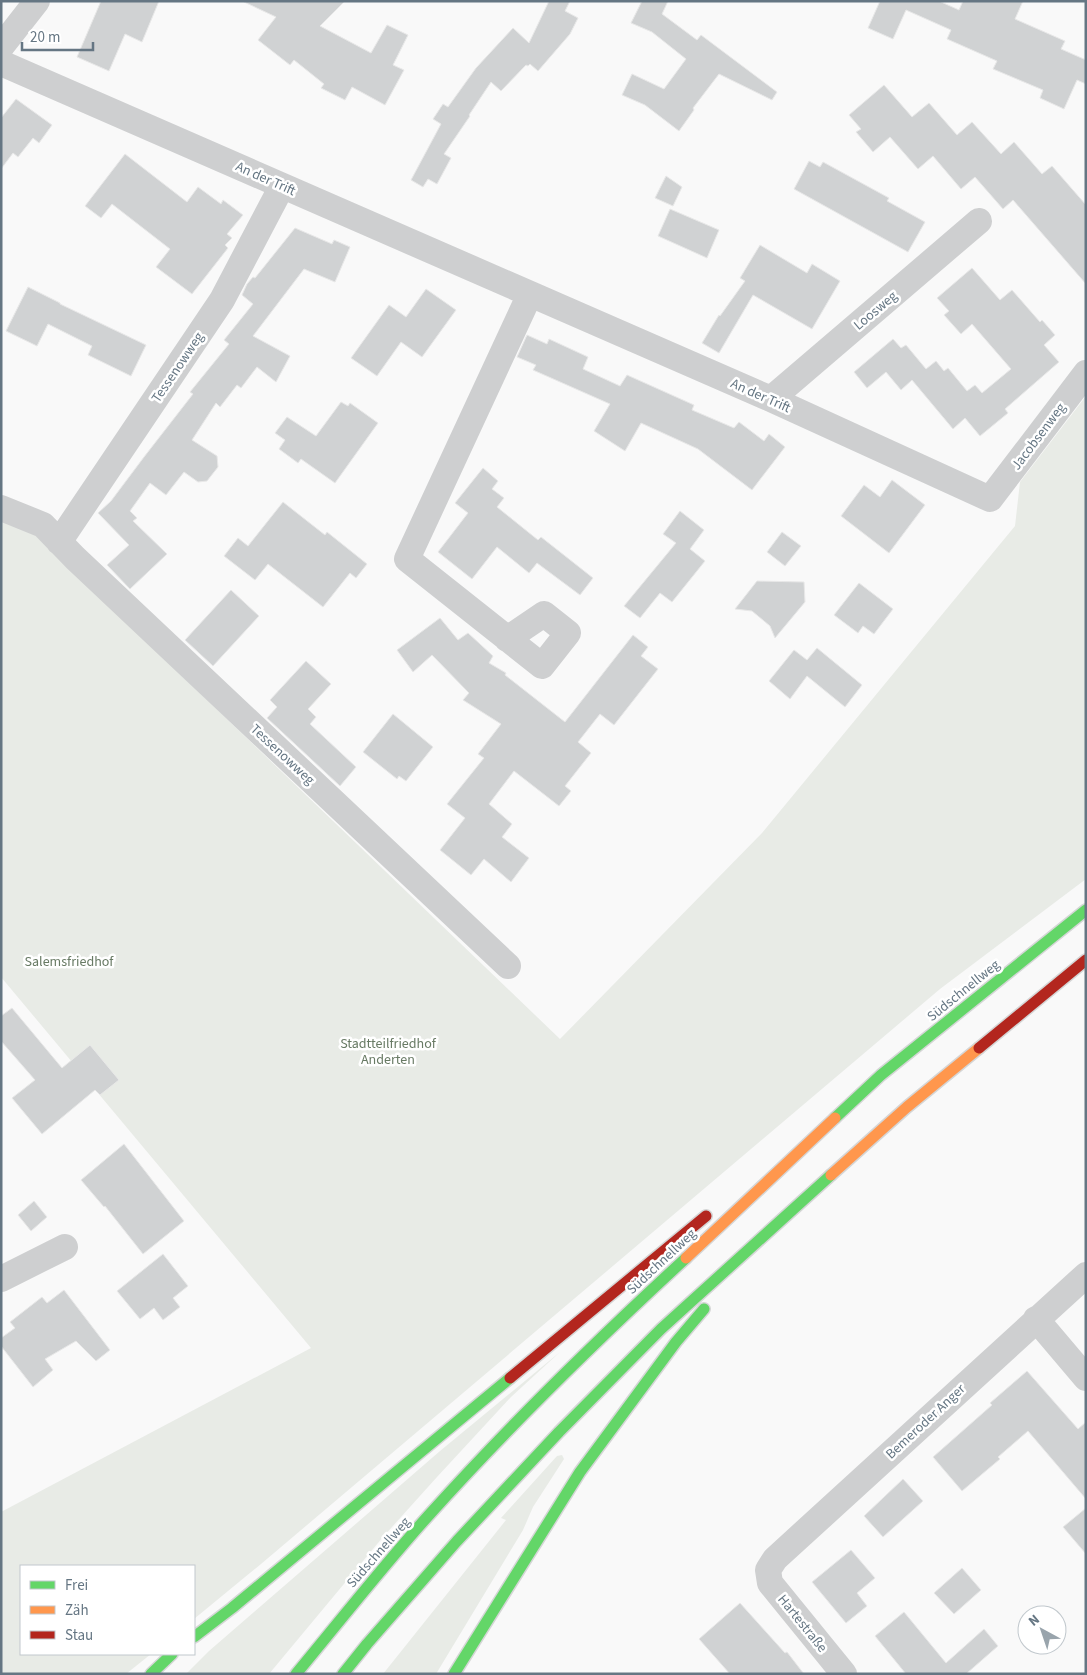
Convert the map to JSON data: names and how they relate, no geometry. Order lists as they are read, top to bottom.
{
  "streets": {
    "highway": ["Südschnellweg"],
    "street": [
      "An der Trift",
      "Loosweg",
      "Tessenowweg",
      "Jacobsenweg",
      "Bemeroder Anger",
      "Hartestraße"
    ]
  },
  "crossings": [
    ["An der Trift", "Loosweg"],
    ["An der Trift", "Tessenowweg"],
    ["An der Trift", "Jacobsenweg"],
    ["Bemeroder Anger", "Hartestraße"]
  ],
  "parks": ["Salemsfriedhof", "Stadtteilfriedhof Anderten"],
  "legend": ["Frei", "Zäh", "Stau"],
  "scale_bar": "20 m",
  "north": "top left"
}
